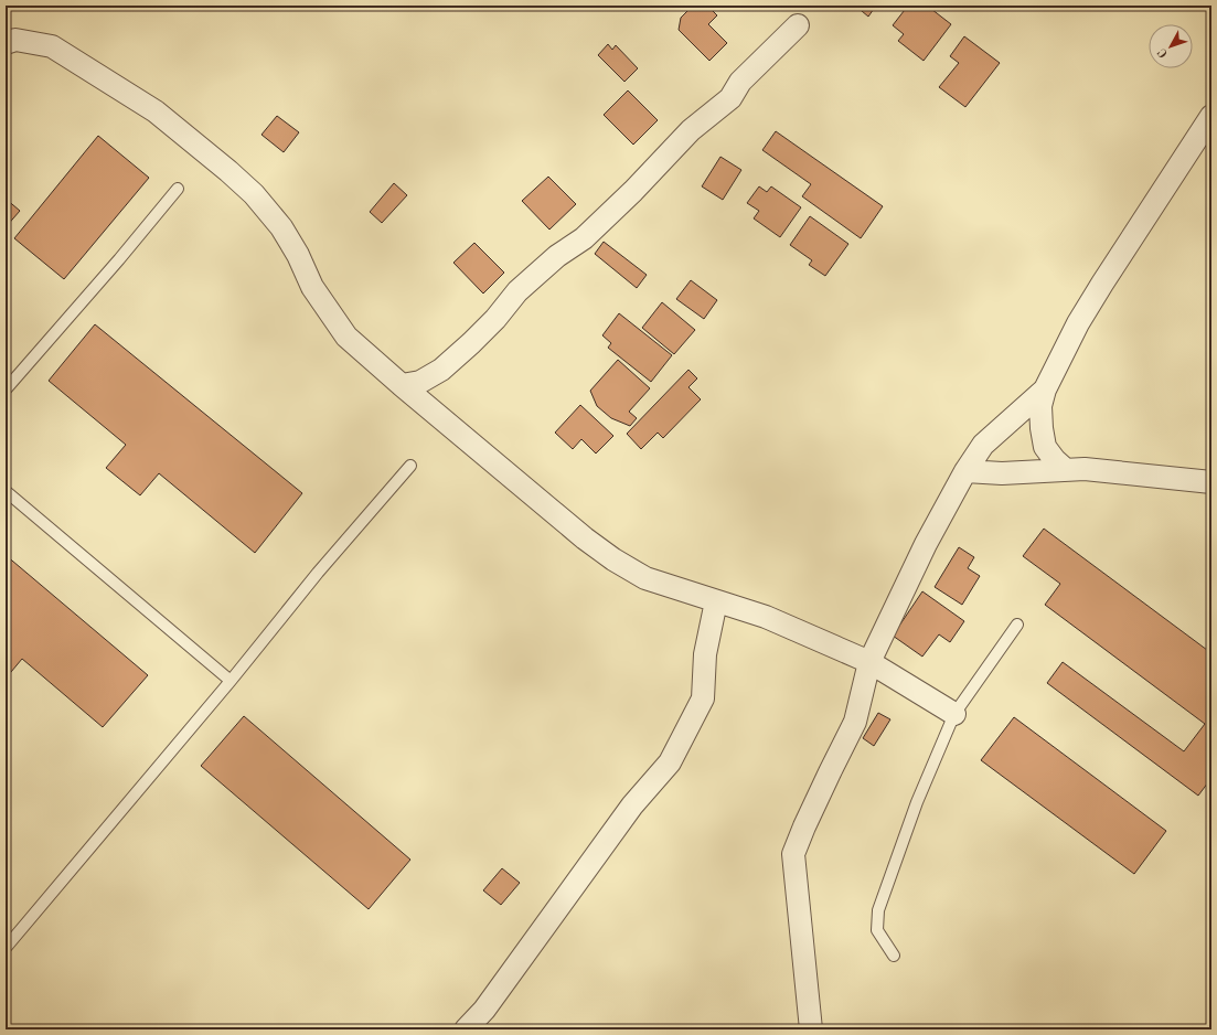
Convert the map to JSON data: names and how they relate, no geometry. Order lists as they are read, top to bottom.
{
  "north": "bottom left"
}
